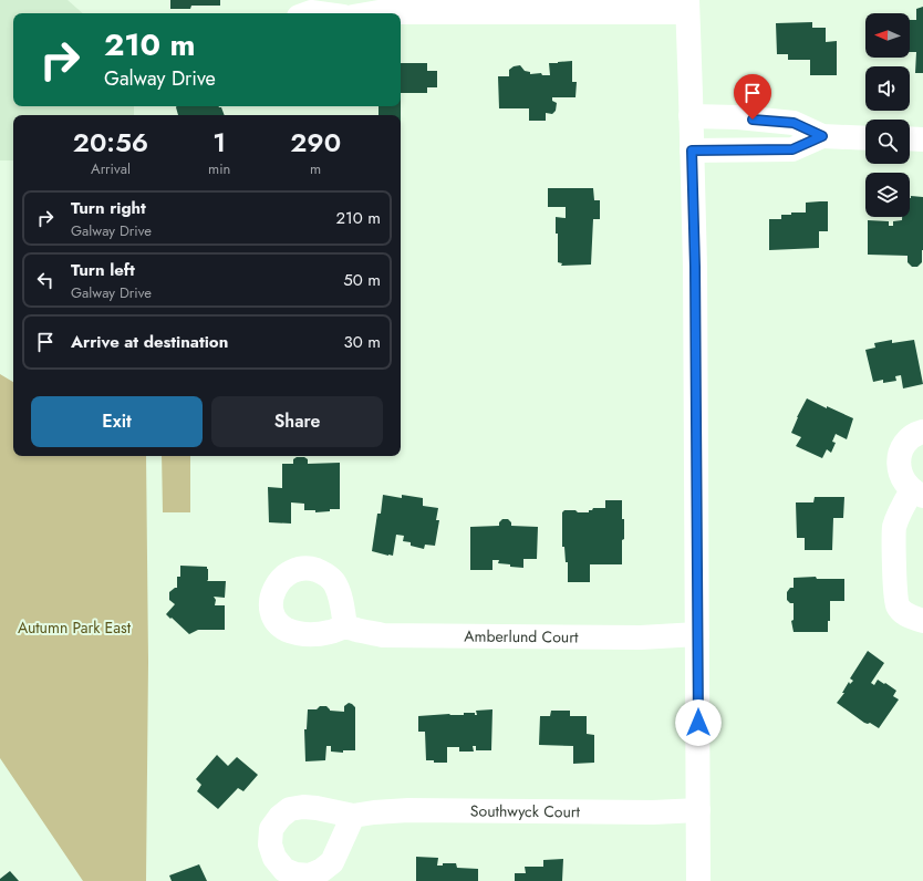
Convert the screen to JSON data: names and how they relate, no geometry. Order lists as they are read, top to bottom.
{
  "streets": {
    "street": ["Amberlund Court", "Southwyck Court"]
  },
  "parks": ["Autumn Park East"],
  "north": "left",
  "page": {
    "turn": ["210 m", "Galway Drive"],
    "eta": [
      "20:56",
      "Arrival",
      "1",
      "min",
      "290",
      "m"
    ],
    "list": [
      {
        "name": "Turn right",
        "note": "Galway Drive",
        "value": "210 m"
      },
      {
        "name": "Turn left",
        "note": "Galway Drive",
        "value": "50 m"
      },
      {
        "name": "Arrive at destination",
        "value": "30 m"
      }
    ],
    "buttons": ["Exit", "Share"]
  }
}
